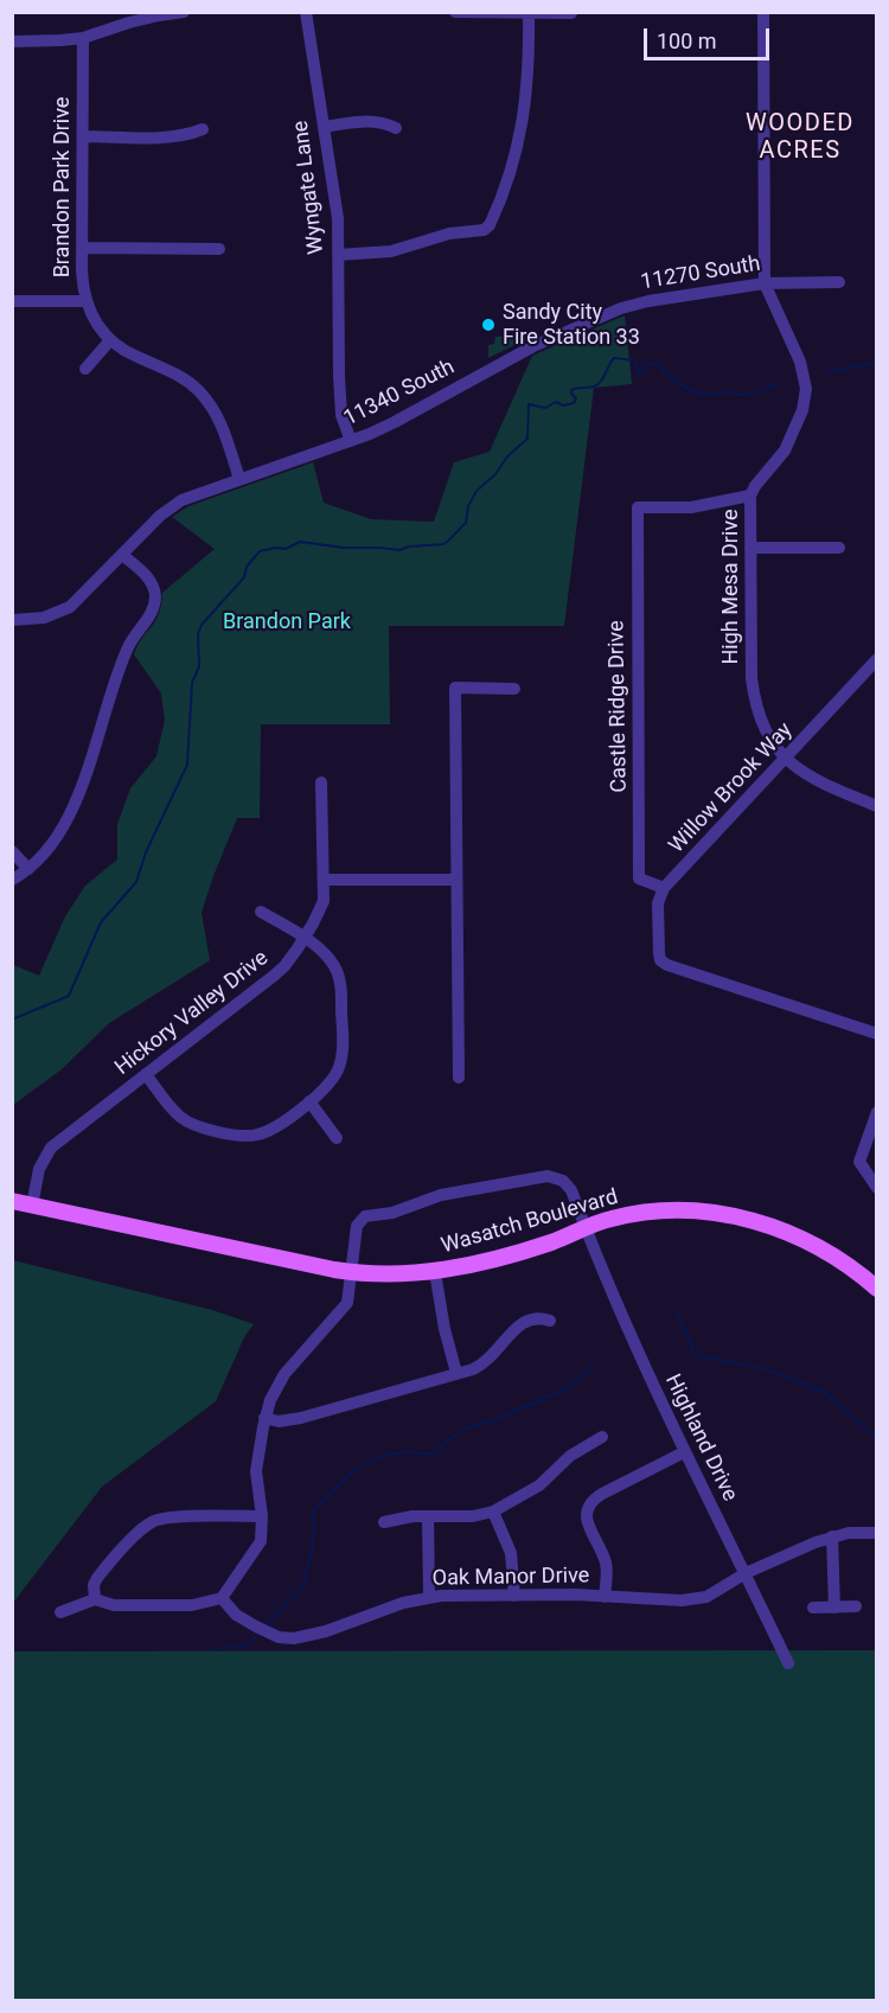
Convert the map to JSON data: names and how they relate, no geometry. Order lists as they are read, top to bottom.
{
  "streets": {
    "main road": ["Wasatch Boulevard"],
    "street": [
      "Brandon Park Drive",
      "Wyngate Lane",
      "11270 South",
      "11340 South",
      "High Mesa Drive",
      "Castle Ridge Drive",
      "Willow Brook Way",
      "Hickory Valley Drive",
      "Highland Drive",
      "Oak Manor Drive"
    ]
  },
  "crossings": [
    ["Brandon Park Drive", "11340 South"],
    ["Wyngate Lane", "11340 South"],
    ["11270 South", "11340 South"],
    ["11270 South", "High Mesa Drive"],
    ["High Mesa Drive", "Castle Ridge Drive"],
    ["High Mesa Drive", "Willow Brook Way"],
    ["Castle Ridge Drive", "Willow Brook Way"],
    ["Hickory Valley Drive", "Wasatch Boulevard"],
    ["Wasatch Boulevard", "Highland Drive"],
    ["Highland Drive", "Oak Manor Drive"]
  ],
  "districts": ["WOODED ACRES"],
  "parks": ["Brandon Park"],
  "places": ["Sandy City Fire Station 33"],
  "scale_bar": "100 m"
}
